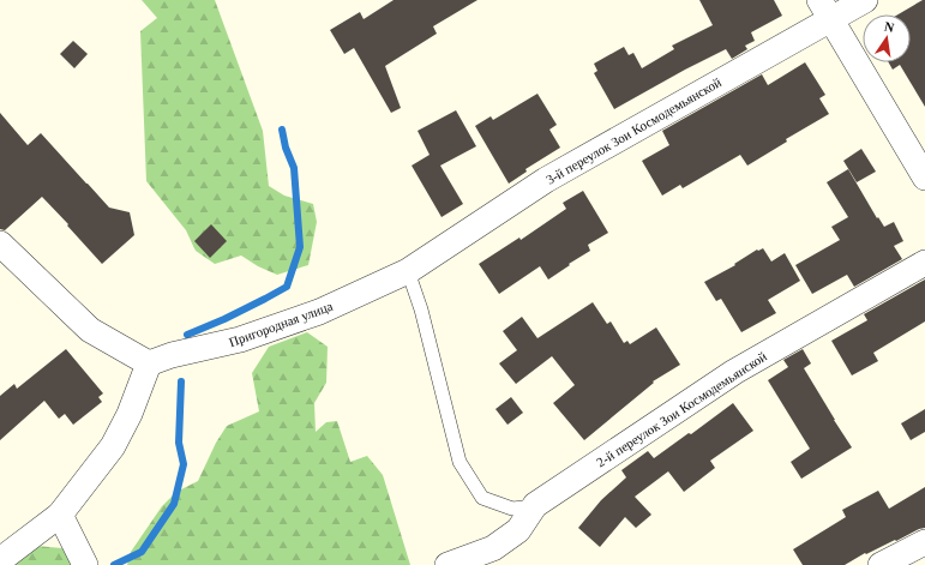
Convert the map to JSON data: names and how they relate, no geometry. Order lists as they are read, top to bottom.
{
  "streets": {
    "street": ["3-й переулок Зои Космодемьянской", "Пригородная улица", "2-й переулок Зои Космодемьянской"]
  },
  "crossings": [
    ["3-й переулок Зои Космодемьянской", "Пригородная улица"]
  ],
  "north": "top"
}
